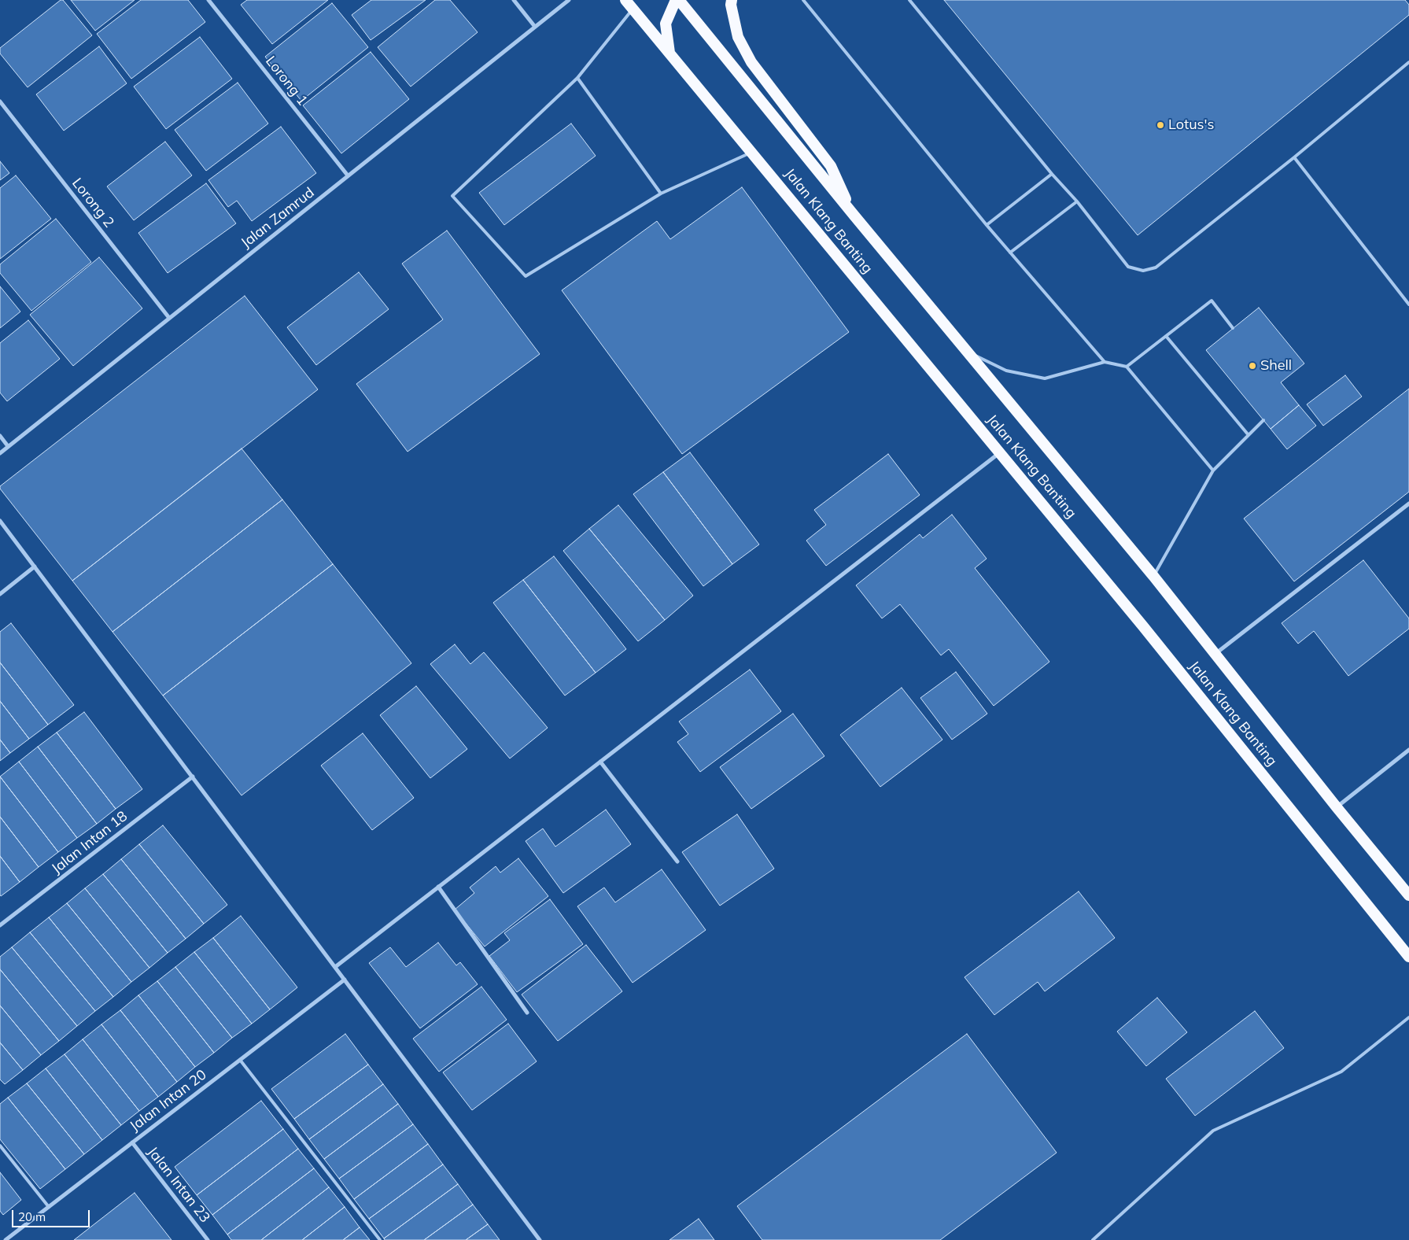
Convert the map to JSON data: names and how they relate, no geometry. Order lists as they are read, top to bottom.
{
  "streets": {
    "highway": ["Jalan Klang Banting"],
    "street": [
      "Lorong 1",
      "Lorong 2",
      "Jalan Zamrud",
      "Jalan Intan 18",
      "Jalan Intan 20",
      "Jalan Intan 23"
    ]
  },
  "crossings": [
    ["Lorong 1", "Jalan Zamrud"],
    ["Lorong 2", "Jalan Zamrud"],
    ["Jalan Intan 20", "Jalan Intan 23"]
  ],
  "places": ["Lotus's", "Shell"],
  "scale_bar": "20 m"
}
